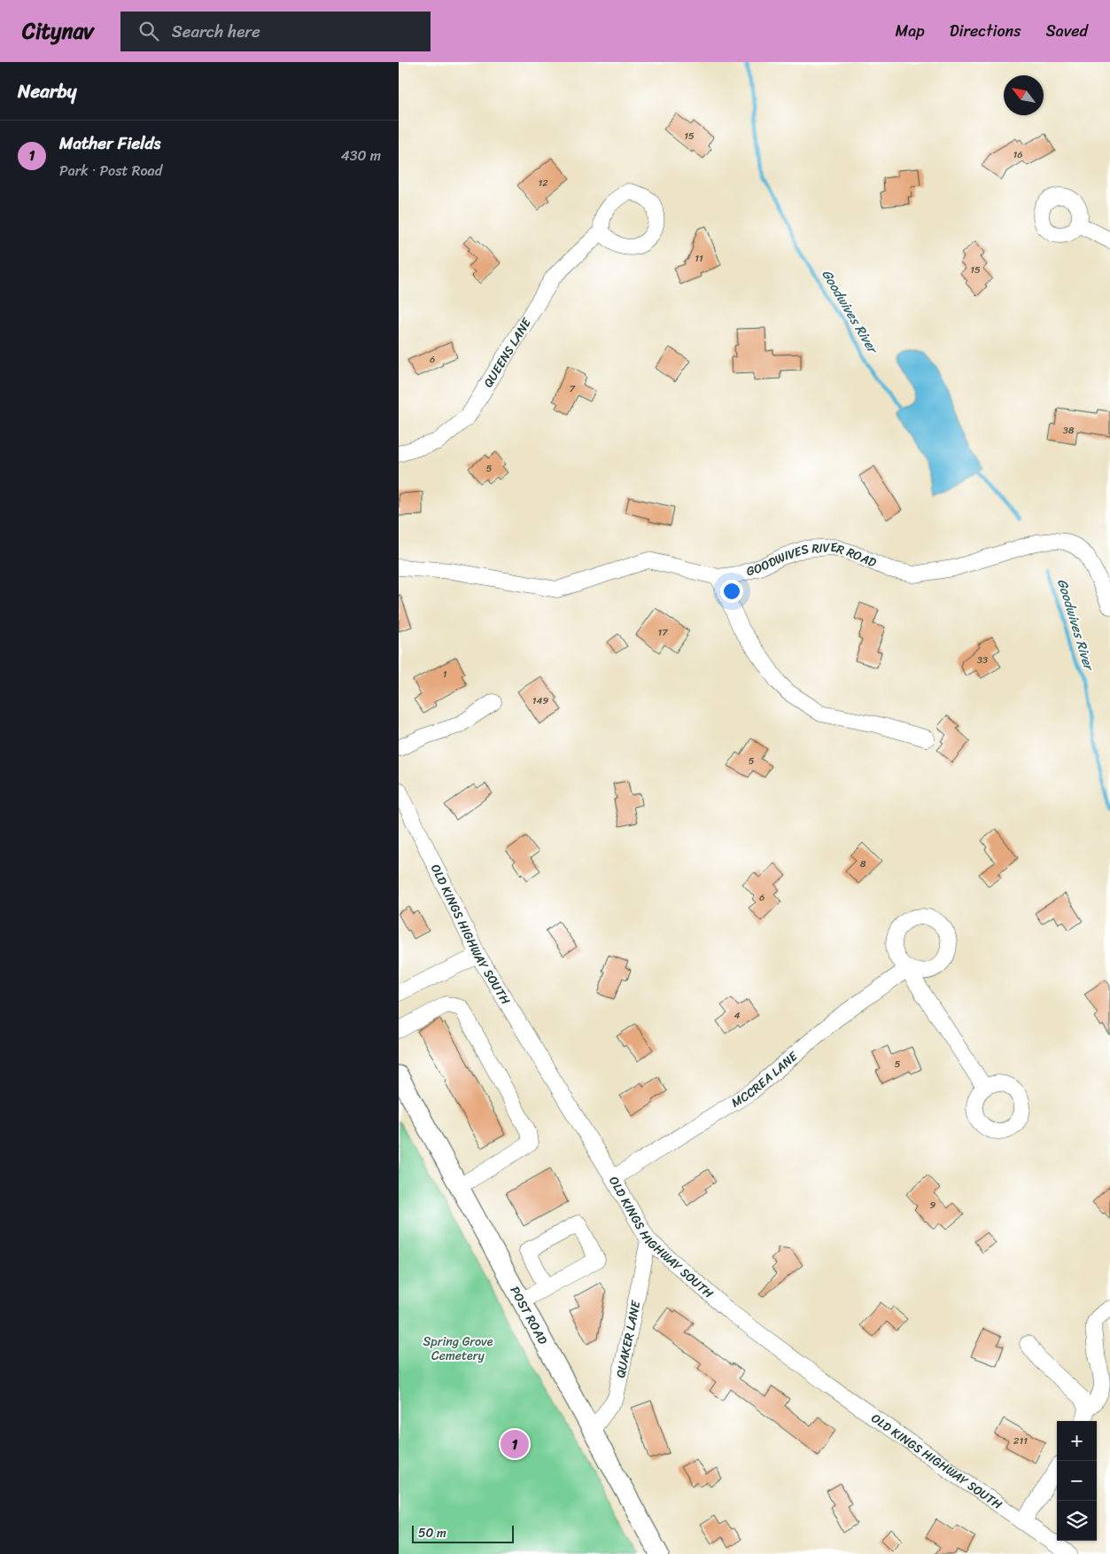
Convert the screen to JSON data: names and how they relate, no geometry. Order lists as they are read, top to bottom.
{
  "streets": {
    "main road": ["POST ROAD"],
    "street": [
      "QUEENS LANE",
      "GOODWIVES RIVER ROAD",
      "OLD KINGS HIGHWAY SOUTH",
      "MCCREA LANE",
      "QUAKER LANE"
    ]
  },
  "crossings": [
    ["OLD KINGS HIGHWAY SOUTH", "MCCREA LANE"],
    ["OLD KINGS HIGHWAY SOUTH", "QUAKER LANE"],
    ["POST ROAD", "QUAKER LANE"]
  ],
  "water": ["Goodwives River"],
  "parks": ["Spring Grove Cemetery"],
  "house_numbers": [
    "15",
    "16",
    "12",
    "11",
    "15",
    "6",
    "7",
    "38",
    "5",
    "17",
    "33",
    "1",
    "149",
    "5",
    "8",
    "6",
    "4",
    "5",
    "9",
    "211"
  ],
  "scale_bar": "50 m",
  "north": "top left",
  "page": {
    "header": "Citynav",
    "search": "Search here",
    "nav": ["Map", "Directions", "Saved"],
    "heading": "Nearby",
    "list": [
      {
        "mark": "1",
        "name": "Mather Fields",
        "note": "Park · Post Road",
        "value": "430 m"
      }
    ],
    "map_buttons": ["+", "−"],
    "pins": "1",
    "scale": "50 m"
  }
}
